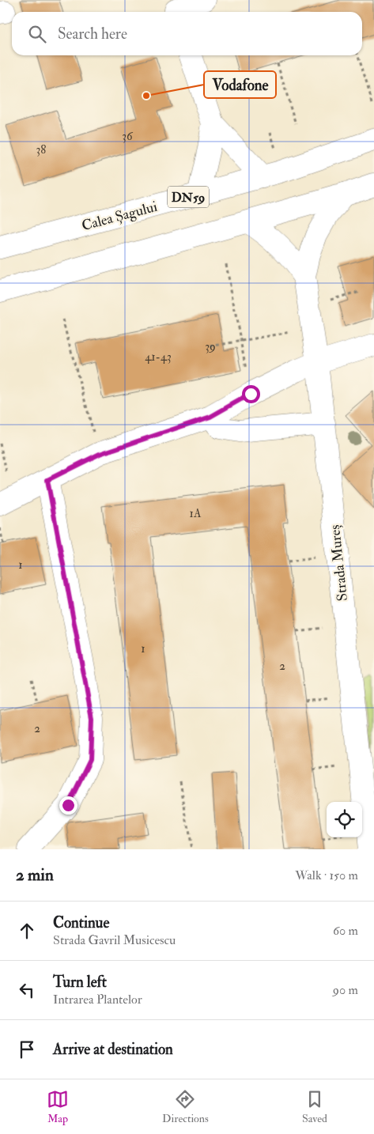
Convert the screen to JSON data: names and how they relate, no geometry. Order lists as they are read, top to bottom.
{
  "streets": {
    "street": ["DN59", "Calea Șagului", "Strada Mureș"]
  },
  "places": ["Vodafone"],
  "house_numbers": [
    "36",
    "38",
    "39",
    "41-43",
    "1A",
    "1",
    "1",
    "2",
    "2"
  ],
  "page": {
    "search": "Search here",
    "heading": ["2 min", "Walk · 150 m"],
    "list": [
      ["Continue", "Strada Gavril Musicescu", "60 m"],
      ["Turn left", "Intrarea Plantelor", "90 m"],
      "Arrive at destination"
    ],
    "nav": ["Map", "Directions", "Saved"]
  }
}
